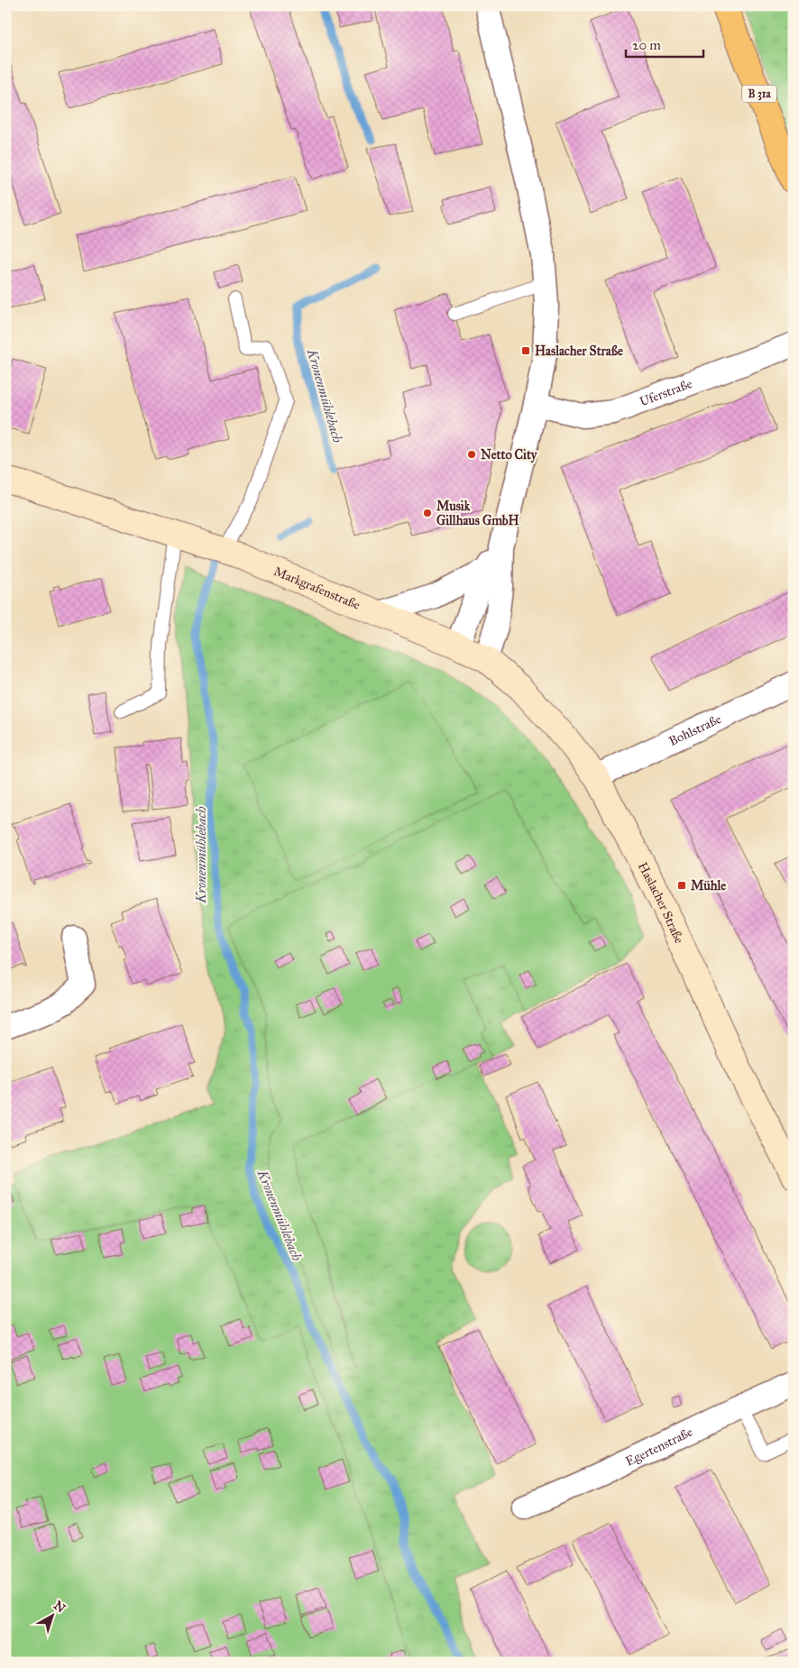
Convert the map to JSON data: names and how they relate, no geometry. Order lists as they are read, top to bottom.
{
  "streets": {
    "highway": ["B 31a"],
    "street": [
      "Uferstraße",
      "Markgrafenstraße",
      "Bohlstraße",
      "Haslacher Straße",
      "Egertenstraße"
    ]
  },
  "crossings": [
    ["Markgrafenstraße", "Haslacher Straße"],
    ["Bohlstraße", "Haslacher Straße"]
  ],
  "water": ["Kronenmühlebach"],
  "places": {
    "transit": ["Haslacher Straße", "Mühle"],
    "other": ["Netto City", "Musik Gillhaus GmbH"]
  },
  "scale_bar": "20 m",
  "north": "top right"
}
